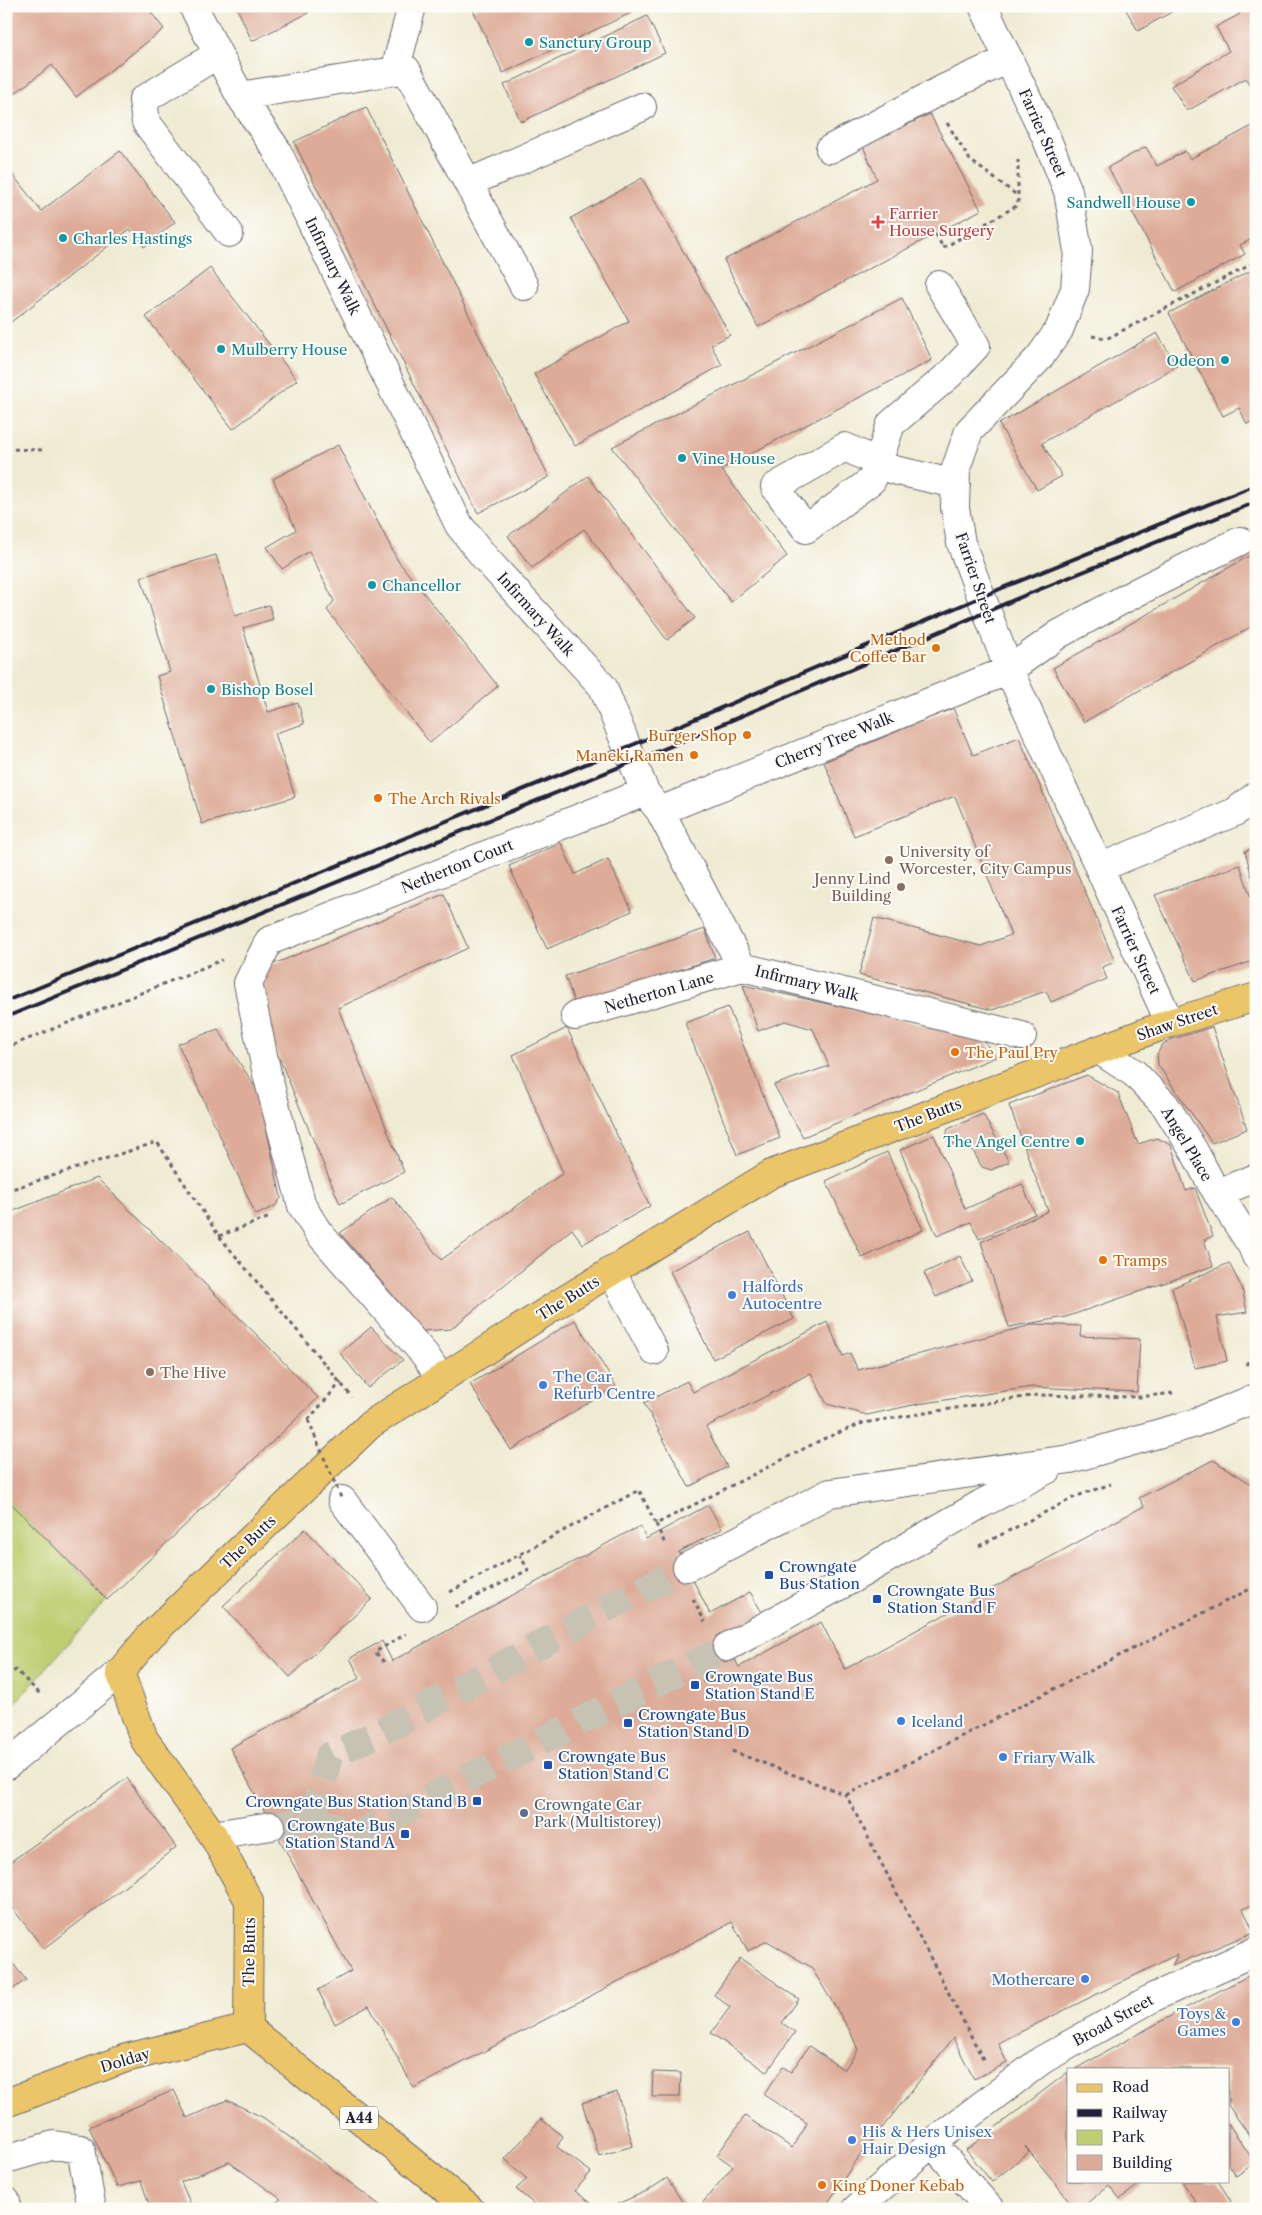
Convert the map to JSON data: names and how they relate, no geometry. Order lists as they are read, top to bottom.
{
  "streets": {
    "main road": [
      "Shaw Street",
      "The Butts",
      "Dolday",
      "A44"
    ],
    "street": [
      "Farrier Street",
      "Infirmary Walk",
      "Cherry Tree Walk",
      "Netherton Court",
      "Netherton Lane",
      "Angel Place",
      "Broad Street"
    ]
  },
  "crossings": [
    ["Farrier Street", "Cherry Tree Walk"],
    ["Farrier Street", "Shaw Street"],
    ["Infirmary Walk", "Cherry Tree Walk"],
    ["Infirmary Walk", "Netherton Court"],
    ["Infirmary Walk", "Netherton Lane"],
    ["Cherry Tree Walk", "Netherton Court"],
    ["Shaw Street", "The Butts"],
    ["Shaw Street", "Angel Place"],
    ["The Butts", "Angel Place"],
    ["The Butts", "Dolday"],
    ["The Butts", "A44"],
    ["Dolday", "A44"]
  ],
  "places": {
    "other": [
      "Sanctury Group",
      "Sandwell House",
      "Charles Hastings",
      "Mulberry House",
      "Odeon",
      "Vine House",
      "Chancellor",
      "Method Coffee Bar",
      "Bishop Bosel",
      "Burger Shop",
      "Maneki Ramen",
      "The Arch Rivals",
      "University of Worcester, City Campus",
      "Jenny Lind Building",
      "The Paul Pry",
      "The Angel Centre",
      "Tramps",
      "Halfords Autocentre",
      "The Hive",
      "The Car Refurb Centre",
      "Iceland",
      "Friary Walk",
      "Crowngate Car Park (Multistorey)",
      "Mothercare",
      "Toys & Games",
      "His & Hers Unisex Hair Design",
      "King Doner Kebab"
    ],
    "health": ["Farrier House Surgery"],
    "transit": [
      "Crowngate Bus Station",
      "Crowngate Bus Station Stand F",
      "Crowngate Bus Station Stand E",
      "Crowngate Bus Station Stand D",
      "Crowngate Bus Station Stand C",
      "Crowngate Bus Station Stand B",
      "Crowngate Bus Station Stand A"
    ]
  },
  "legend": [
    "Road",
    "Railway",
    "Park",
    "Building"
  ]
}
